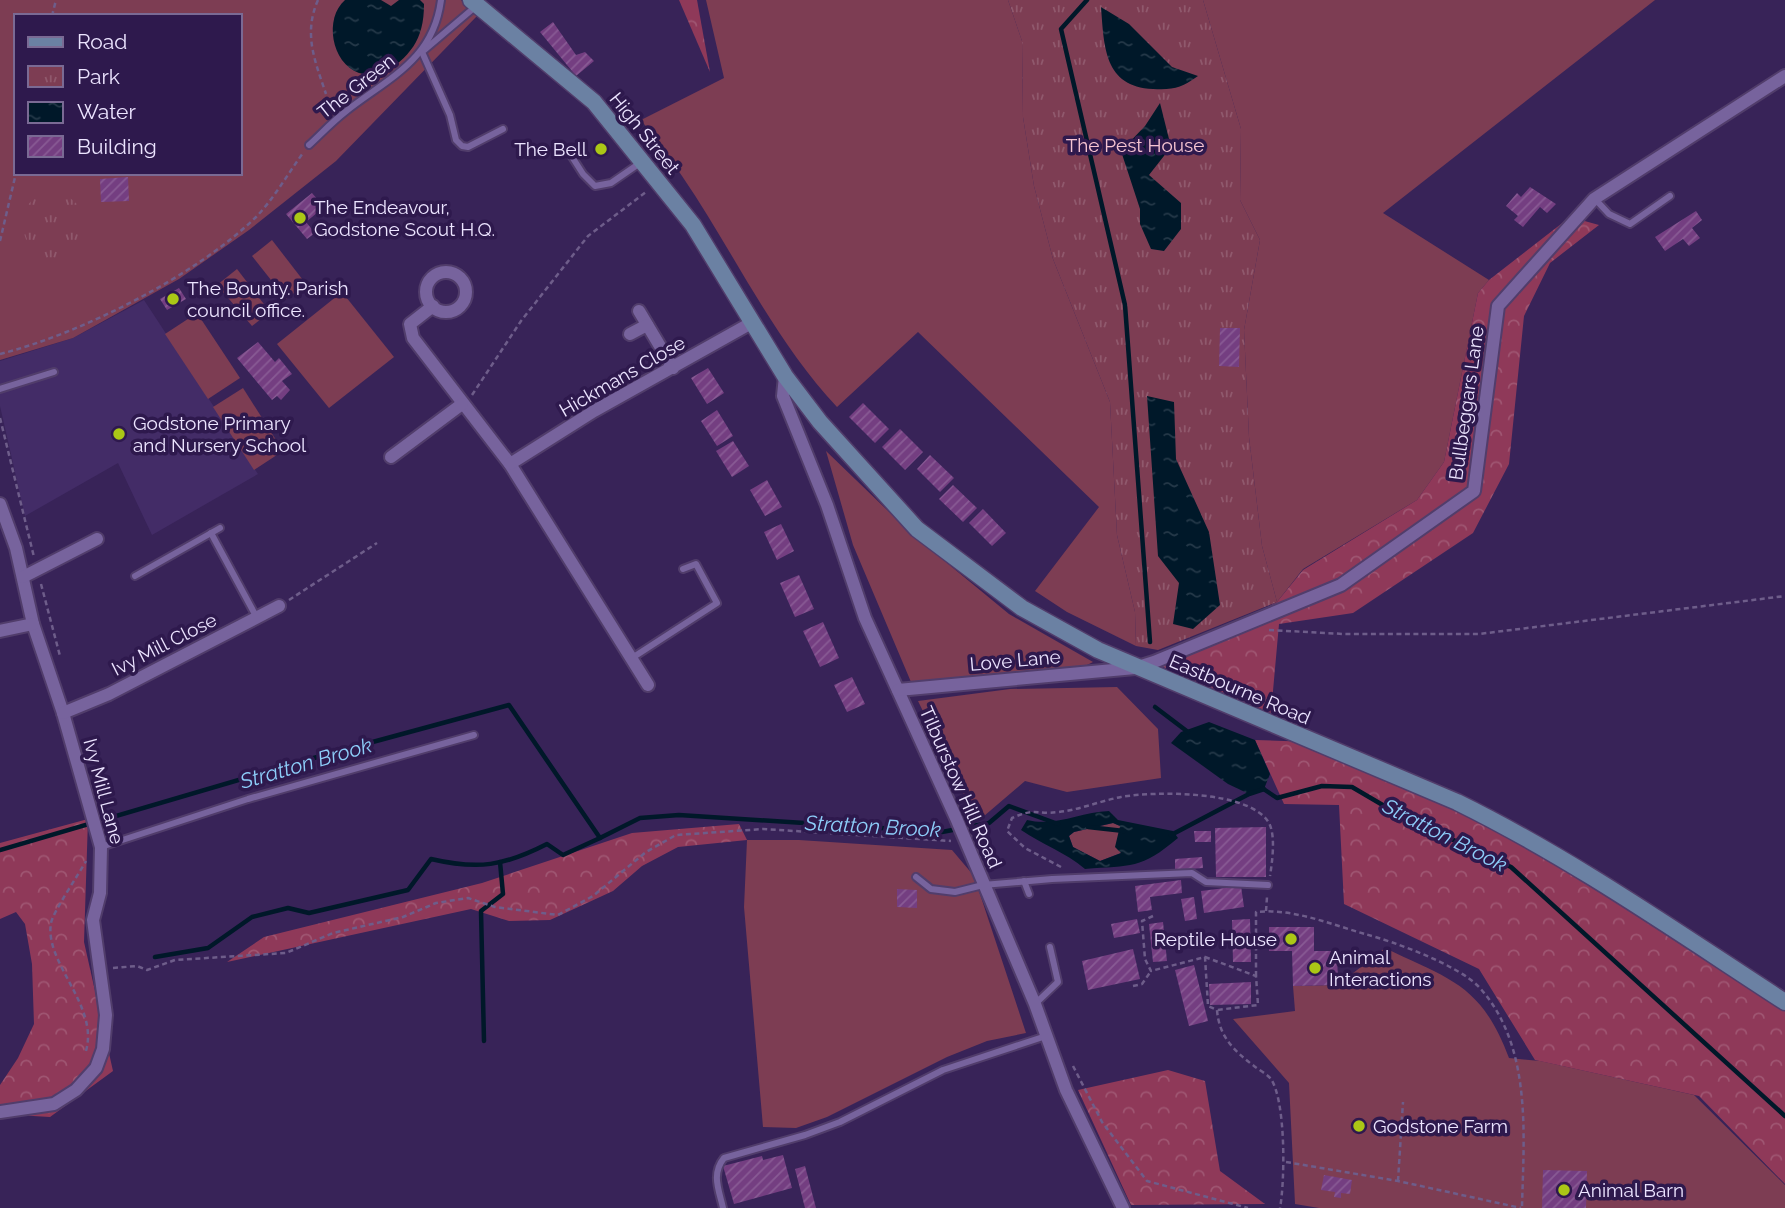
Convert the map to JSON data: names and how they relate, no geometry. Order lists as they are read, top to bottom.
{
  "streets": {
    "main road": ["High Street", "Eastbourne Road"],
    "street": [
      "Hickmans Close",
      "Bullbeggars Lane",
      "Ivy Mill Close",
      "Love Lane",
      "Tilburstow Hill Road",
      "Ivy Mill Lane"
    ],
    "lane": ["The Green"]
  },
  "crossings": [
    ["The Green", "High Street"],
    ["High Street", "Hickmans Close"],
    ["High Street", "Eastbourne Road"],
    ["Hickmans Close", "Eastbourne Road"],
    ["Bullbeggars Lane", "Love Lane"],
    ["Bullbeggars Lane", "Eastbourne Road"],
    ["Ivy Mill Close", "Ivy Mill Lane"],
    ["Love Lane", "Eastbourne Road"],
    ["Love Lane", "Tilburstow Hill Road"],
    ["Eastbourne Road", "Tilburstow Hill Road"]
  ],
  "water": ["Stratton Brook"],
  "parks": ["The Pest House"],
  "places": [
    "The Bell",
    "The Endeavour, Godstone Scout H.Q.",
    "The Bounty. Parish council office.",
    "Godstone Primary and Nursery School",
    "Reptile House",
    "Animal Interactions",
    "Godstone Farm",
    "Animal Barn"
  ],
  "legend": [
    "Road",
    "Park",
    "Water",
    "Building"
  ]
}
